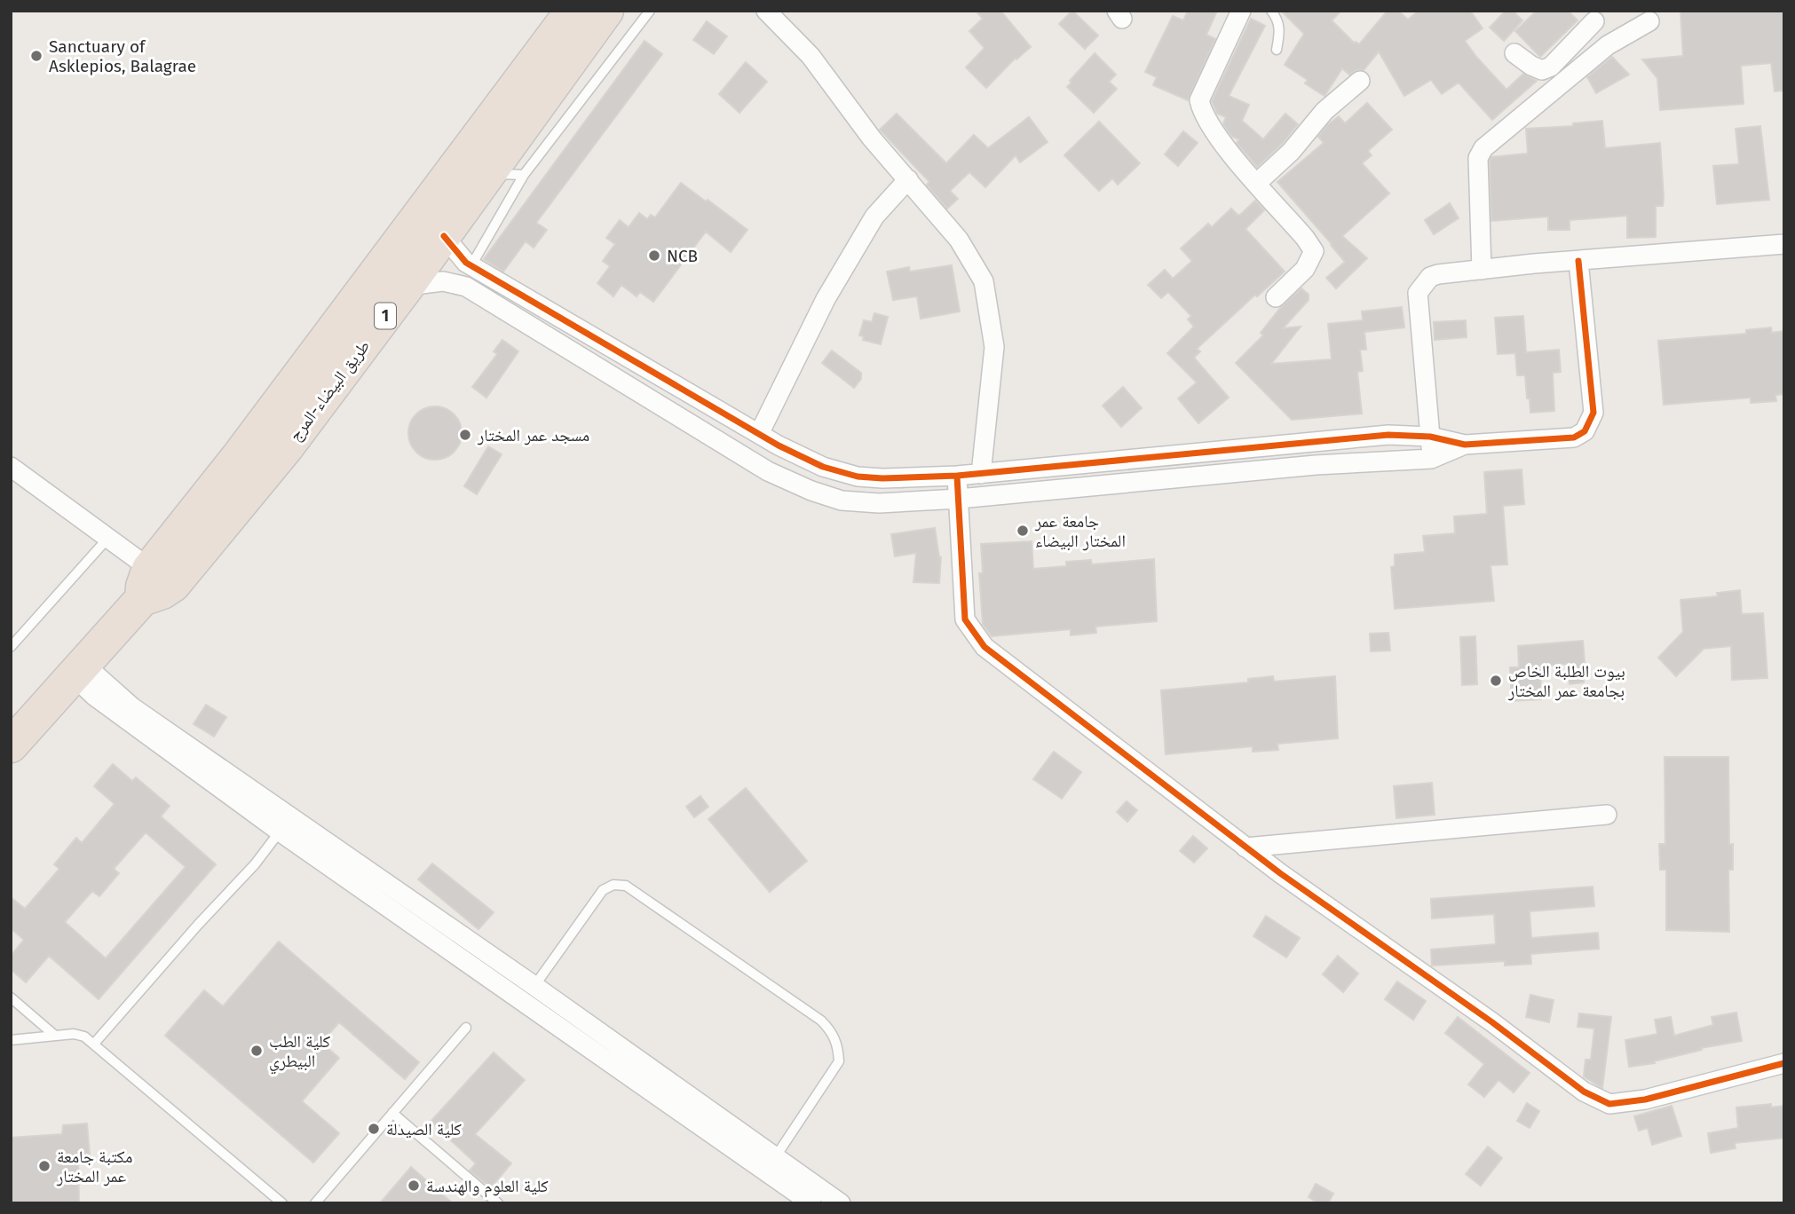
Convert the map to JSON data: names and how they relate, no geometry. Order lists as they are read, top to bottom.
{
  "streets": {
    "highway": ["1", "طريق البيضاء-المرج"]
  },
  "places": [
    "Sanctuary of Asklepios, Balagrae",
    "NCB",
    "مسجد عمر المختار",
    "جامعة عمر المختار البيضاء",
    "بيوت الطلبة الخاص بجامعة عمر المختار",
    "كلية الطب البيطري",
    "كلية الصيدلة",
    "مكتبة جامعة عمر المختار",
    "كلية العلوم والهندسة"
  ]
}
